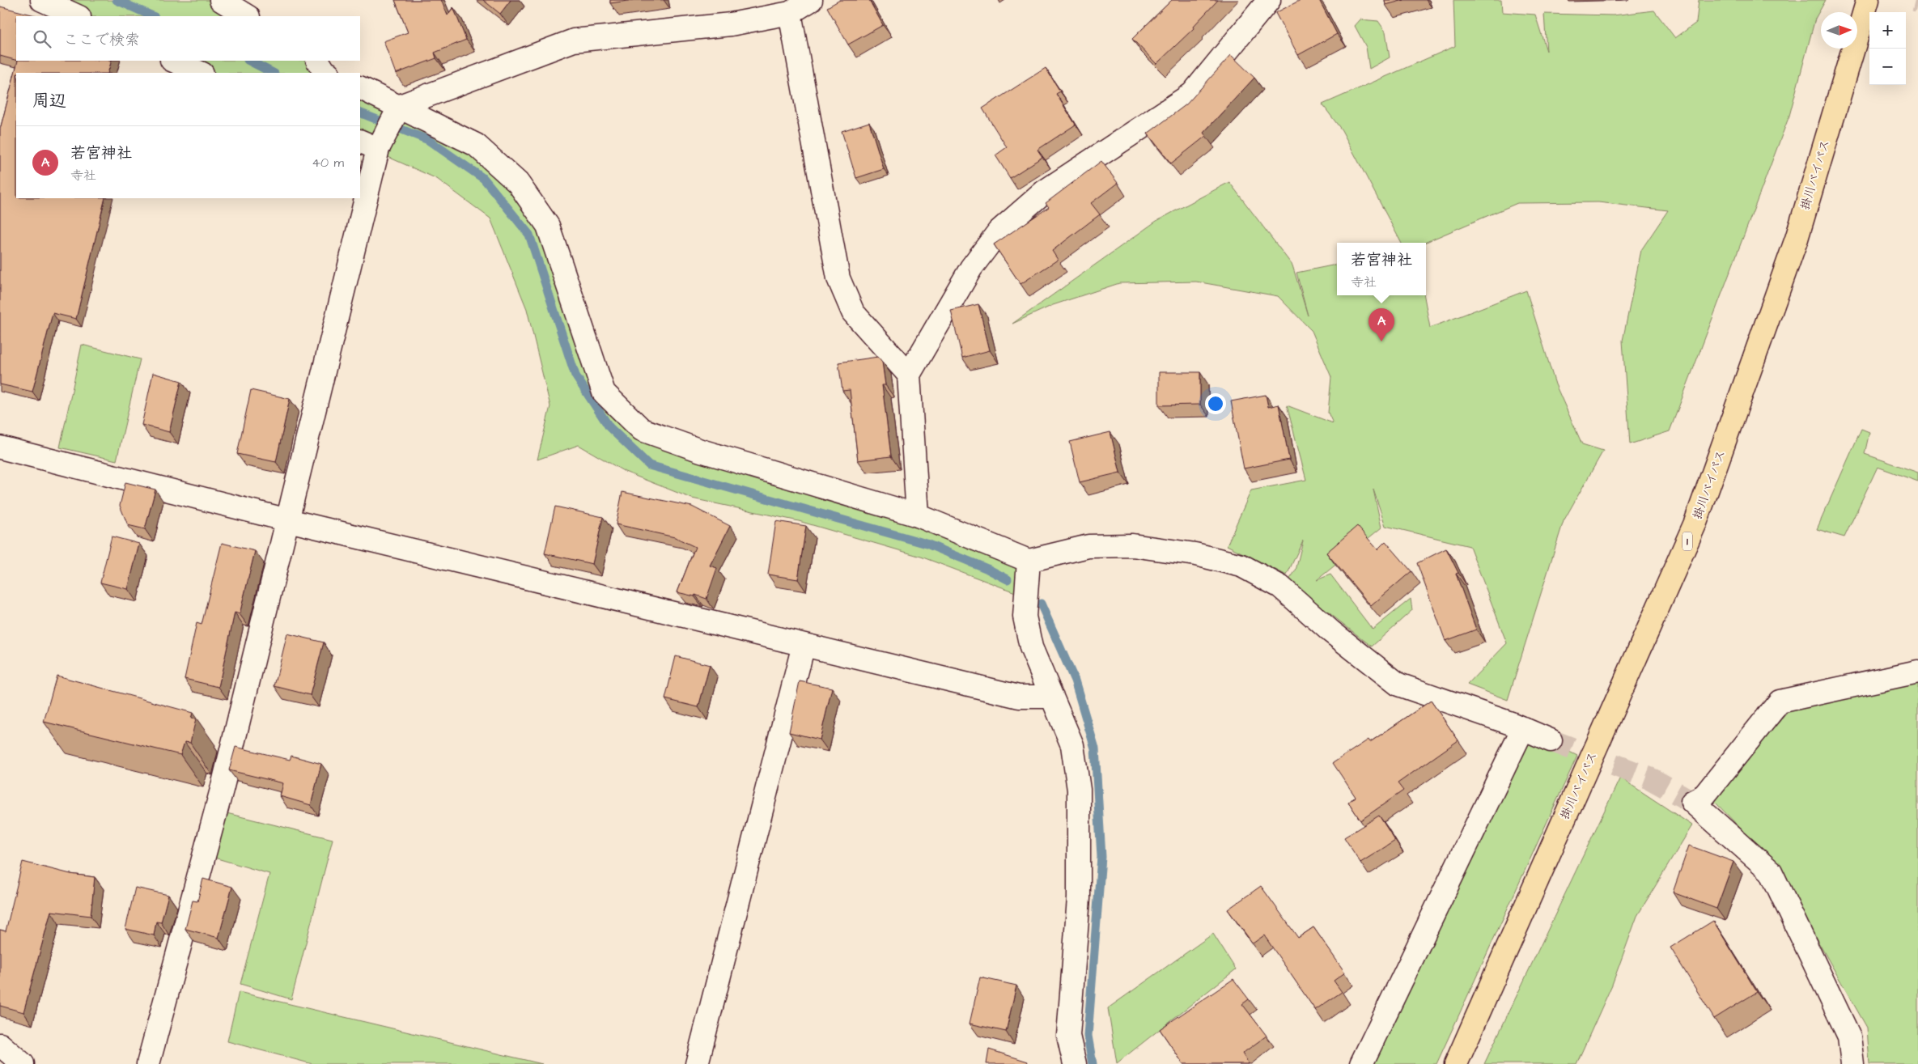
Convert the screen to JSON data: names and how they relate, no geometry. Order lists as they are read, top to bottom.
{
  "streets": {
    "highway": ["掛川バイパス", "1"]
  },
  "north": "right",
  "page": {
    "map_buttons": ["+", "−"],
    "search": "ここで検索",
    "heading": "周辺",
    "list": [
      {
        "mark": "A",
        "name": "若宮神社",
        "note": "寺社",
        "value": "40 m"
      }
    ],
    "popup": ["若宮神社", "寺社"],
    "pins": "A"
  }
}
